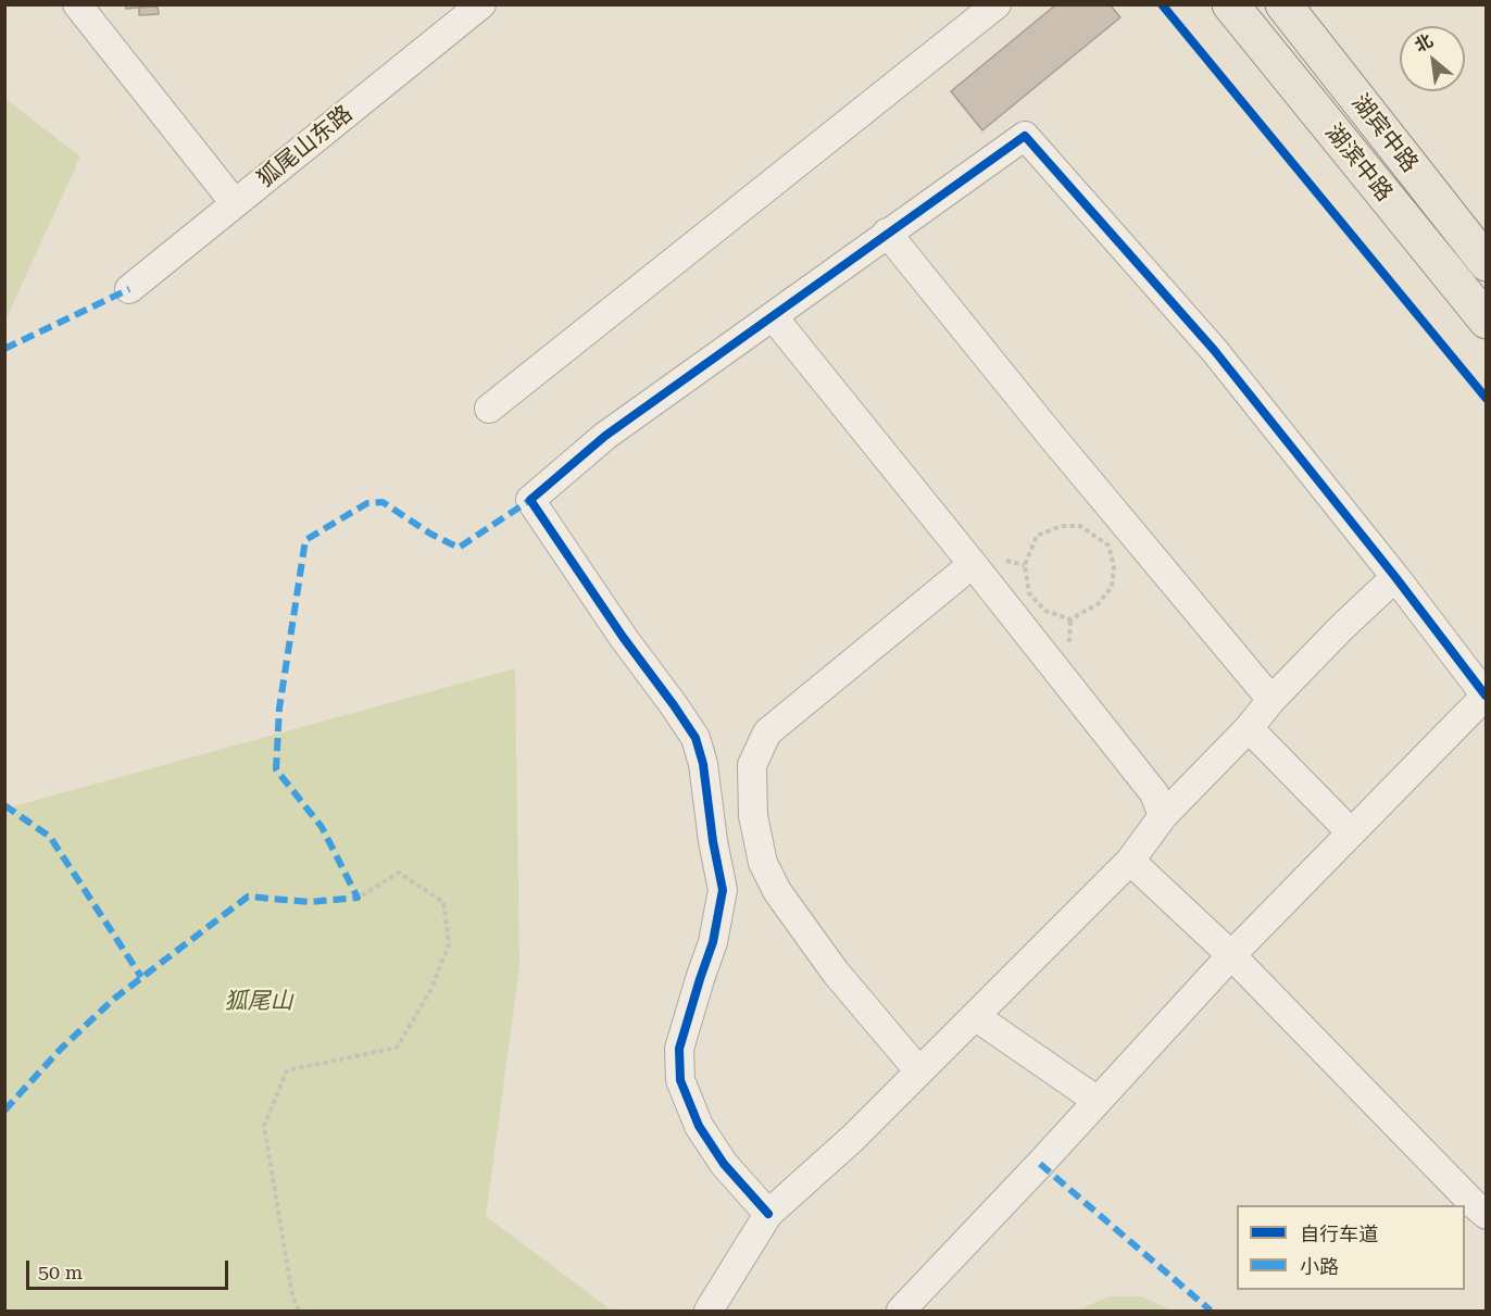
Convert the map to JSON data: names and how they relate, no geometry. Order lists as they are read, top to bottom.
{
  "streets": {
    "main road": ["湖宾中路", "湖滨中路"],
    "street": ["狐尾山东路"]
  },
  "parks": ["狐尾山"],
  "legend": ["自行车道", "小路"],
  "scale_bar": "50 m",
  "north": "top left"
}
